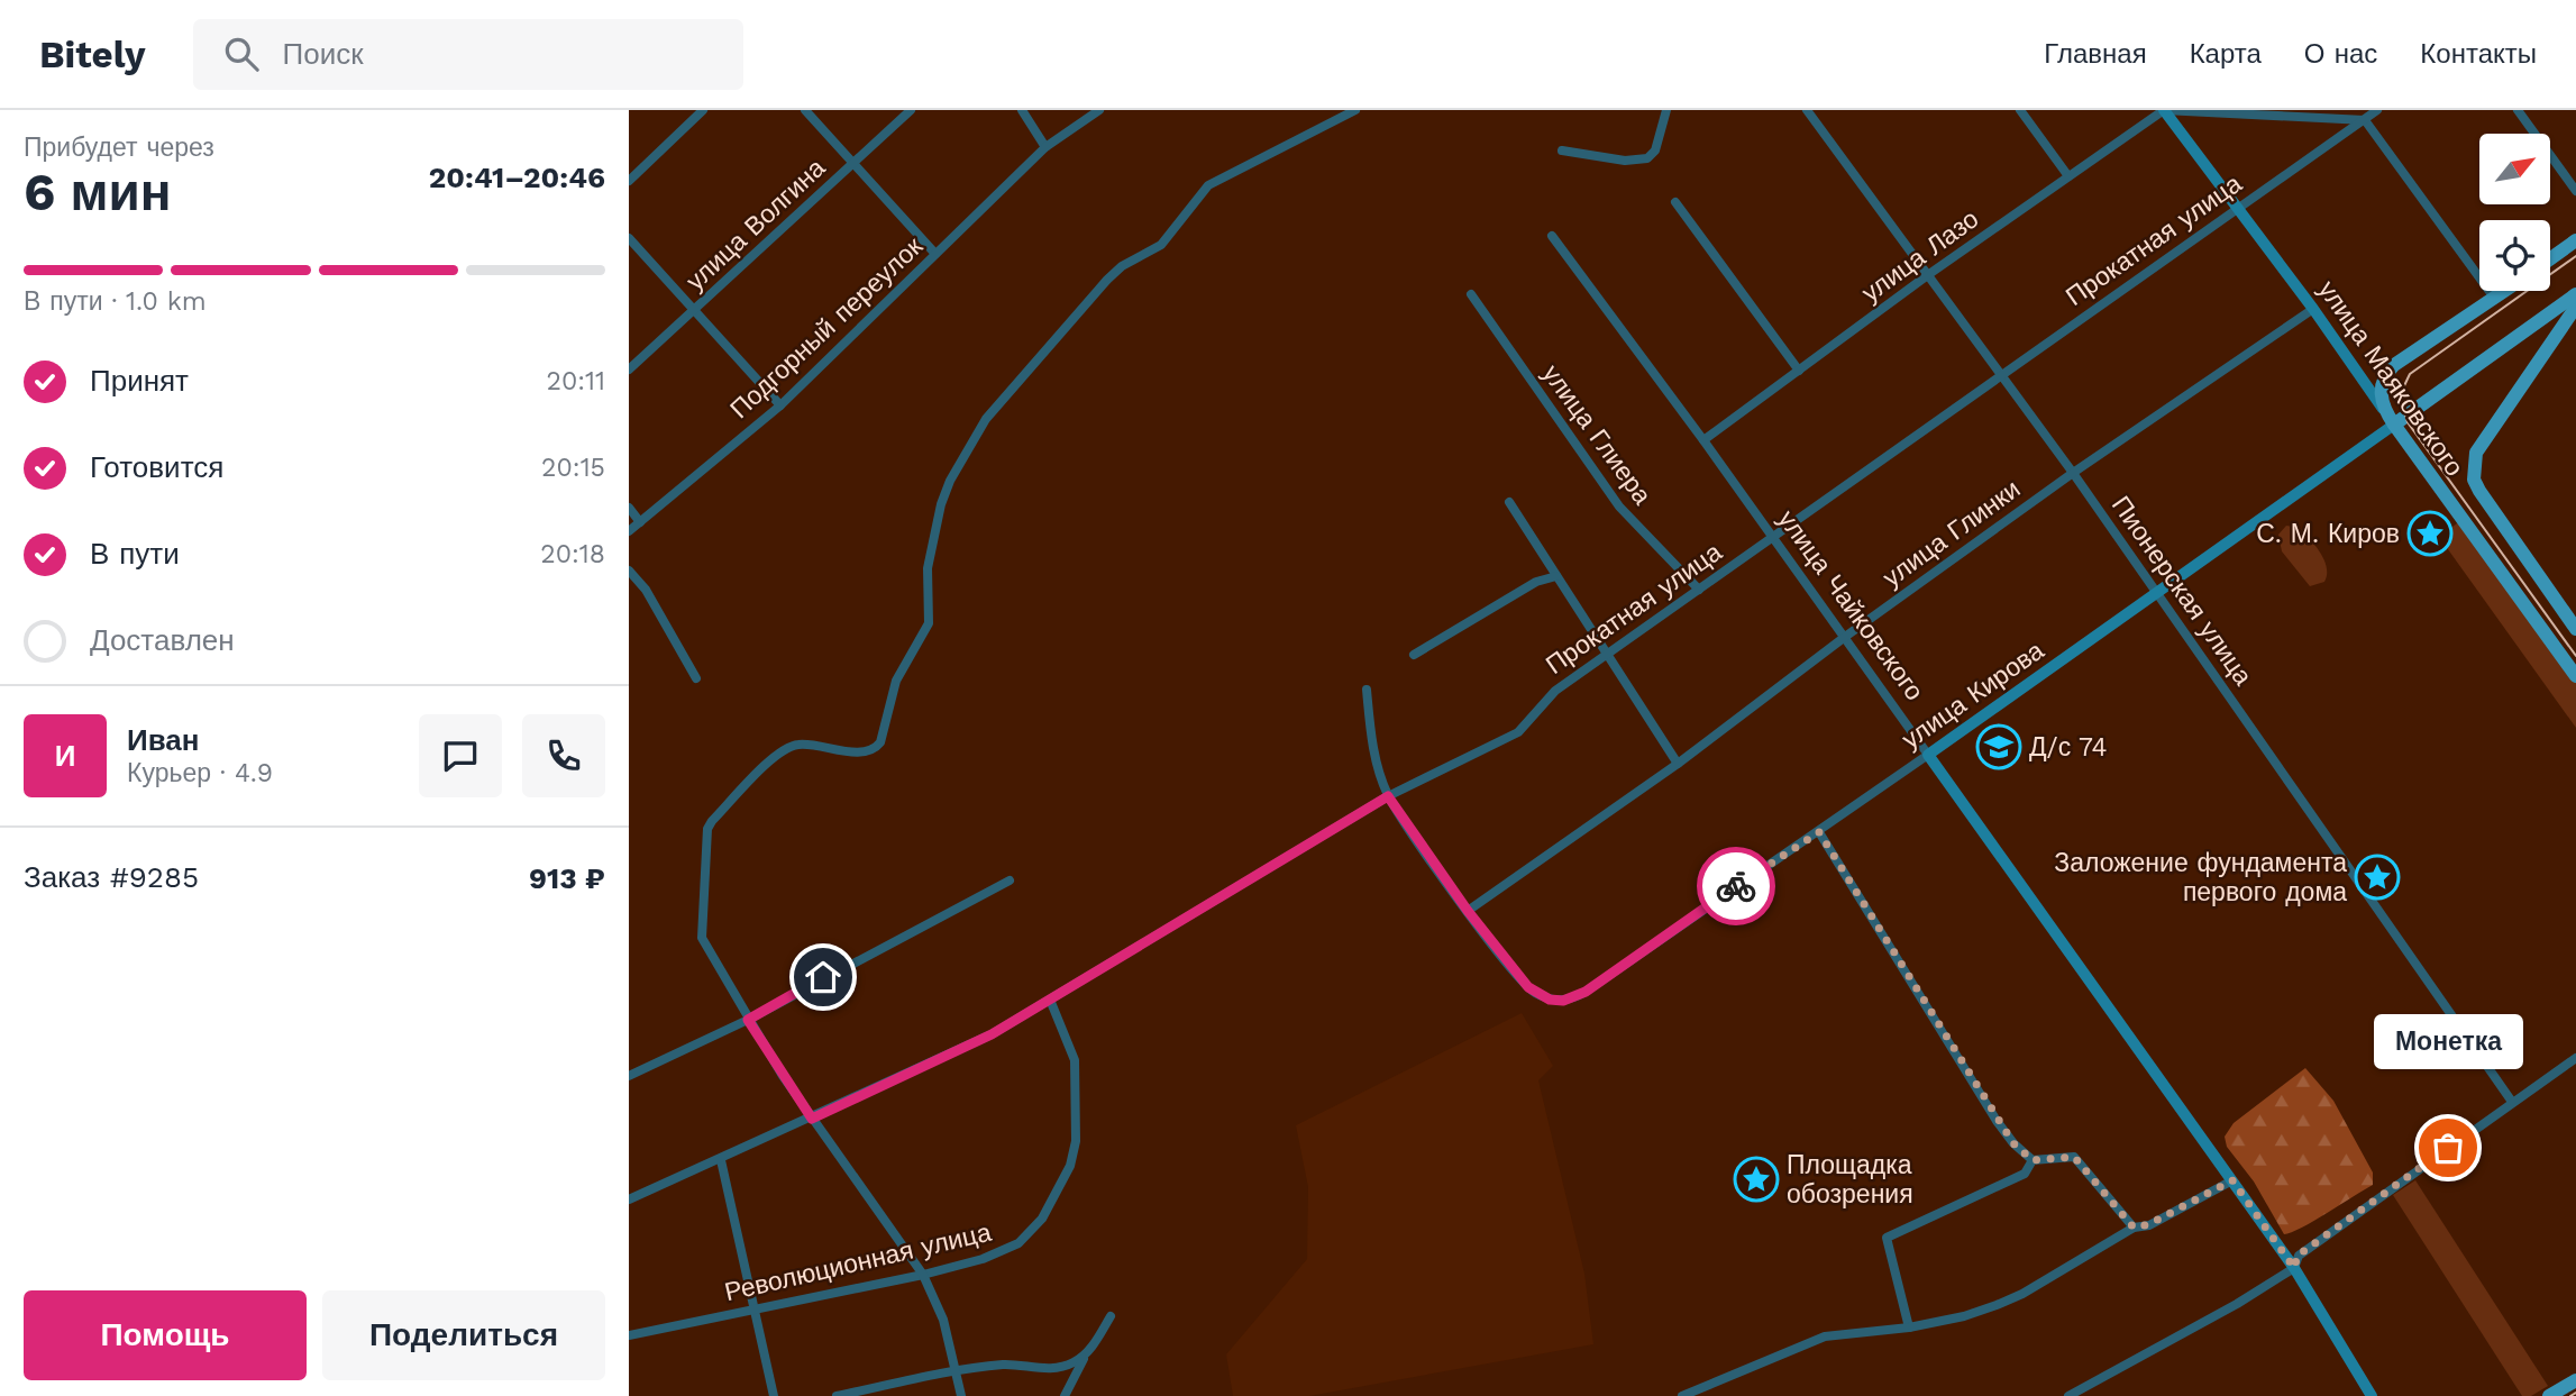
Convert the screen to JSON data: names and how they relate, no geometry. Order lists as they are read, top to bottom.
{
  "streets": {
    "main road": ["улица Маяковского", "улица Чайковского", "улица Кирова"],
    "street": [
      "улица Волгина",
      "Прокатная улица",
      "улица Лазо",
      "Подгорный переулок",
      "улица Глиера",
      "улица Глинки",
      "Пионерская улица",
      "Революционная улица"
    ]
  },
  "crossings": [
    ["Прокатная улица", "улица Маяковского"],
    ["Прокатная улица", "улица Глиера"],
    ["Прокатная улица", "Пионерская улица"],
    ["Прокатная улица", "улица Чайковского"],
    ["Прокатная улица", "Революционная улица"],
    ["улица Лазо", "улица Маяковского"],
    ["улица Лазо", "Пионерская улица"],
    ["улица Лазо", "улица Чайковского"],
    ["улица Маяковского", "улица Глинки"],
    ["улица Маяковского", "улица Кирова"],
    ["улица Глинки", "Пионерская улица"],
    ["улица Глинки", "улица Чайковского"],
    ["улица Глинки", "улица Кирова"],
    ["Пионерская улица", "улица Кирова"],
    ["улица Чайковского", "улица Кирова"]
  ],
  "places": {
    "place": ["С. М. Киров", "Заложение фундамента первого дома", "Площадка обозрения"],
    "school or university": ["Д/с 74"],
    "other": ["Монетка"]
  },
  "north": "top right",
  "page": {
    "header": "Bitely",
    "search": "Поиск",
    "nav": [
      "Главная",
      "Карта",
      "О нас",
      "Контакты"
    ],
    "heading": ["6 мин", "Прибудет через", "20:41–20:46"],
    "panel": [
      "Иван",
      "Курьер · 4.9",
      "Заказ #9285",
      "913 ₽"
    ],
    "bar": "В пути · 1.0 km",
    "list": [
      ["Принят", "20:11"],
      ["Готовится", "20:15"],
      ["В пути", "20:18"],
      "Доставлен"
    ],
    "round": "И",
    "bubble": "Монетка",
    "buttons": ["Помощь", "Поделиться"]
  }
}
